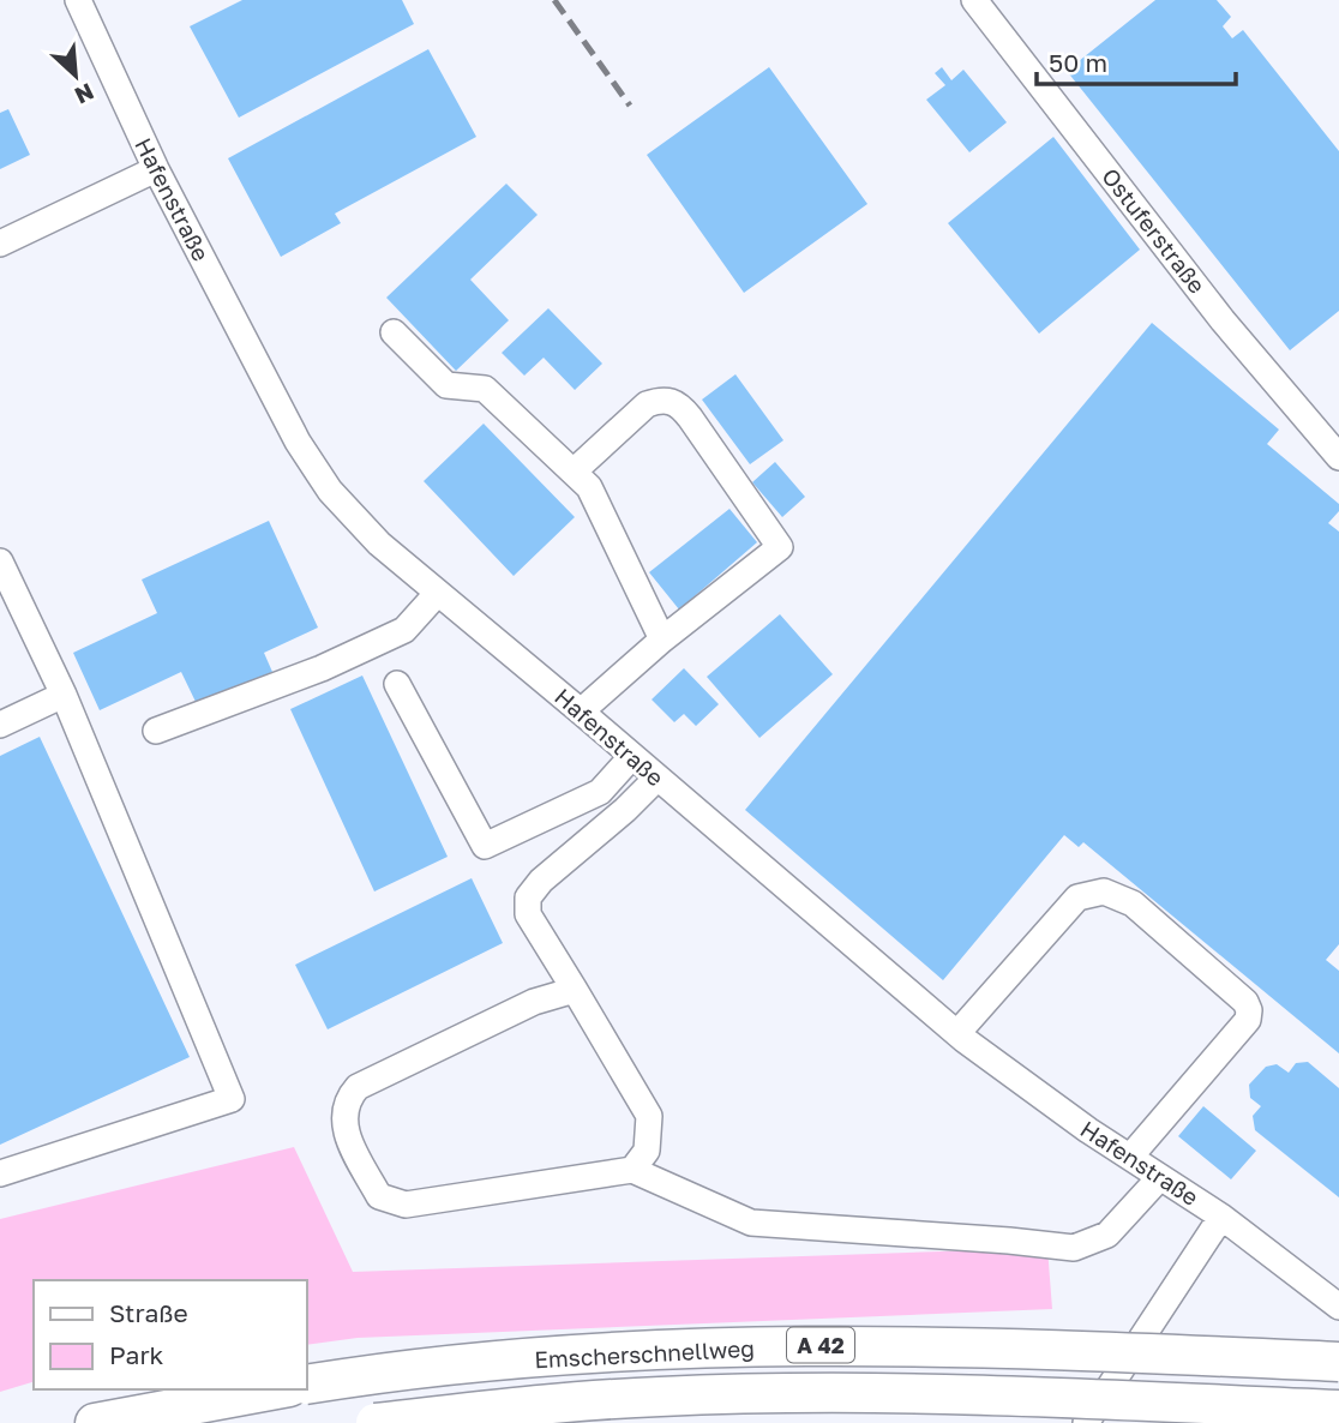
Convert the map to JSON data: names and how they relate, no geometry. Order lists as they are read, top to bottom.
{
  "streets": {
    "highway": ["A 42", "Emscherschnellweg"],
    "street": ["Hafenstraße", "Ostuferstraße"]
  },
  "legend": ["Straße", "Park"],
  "scale_bar": "50 m",
  "north": "bottom right"
}
